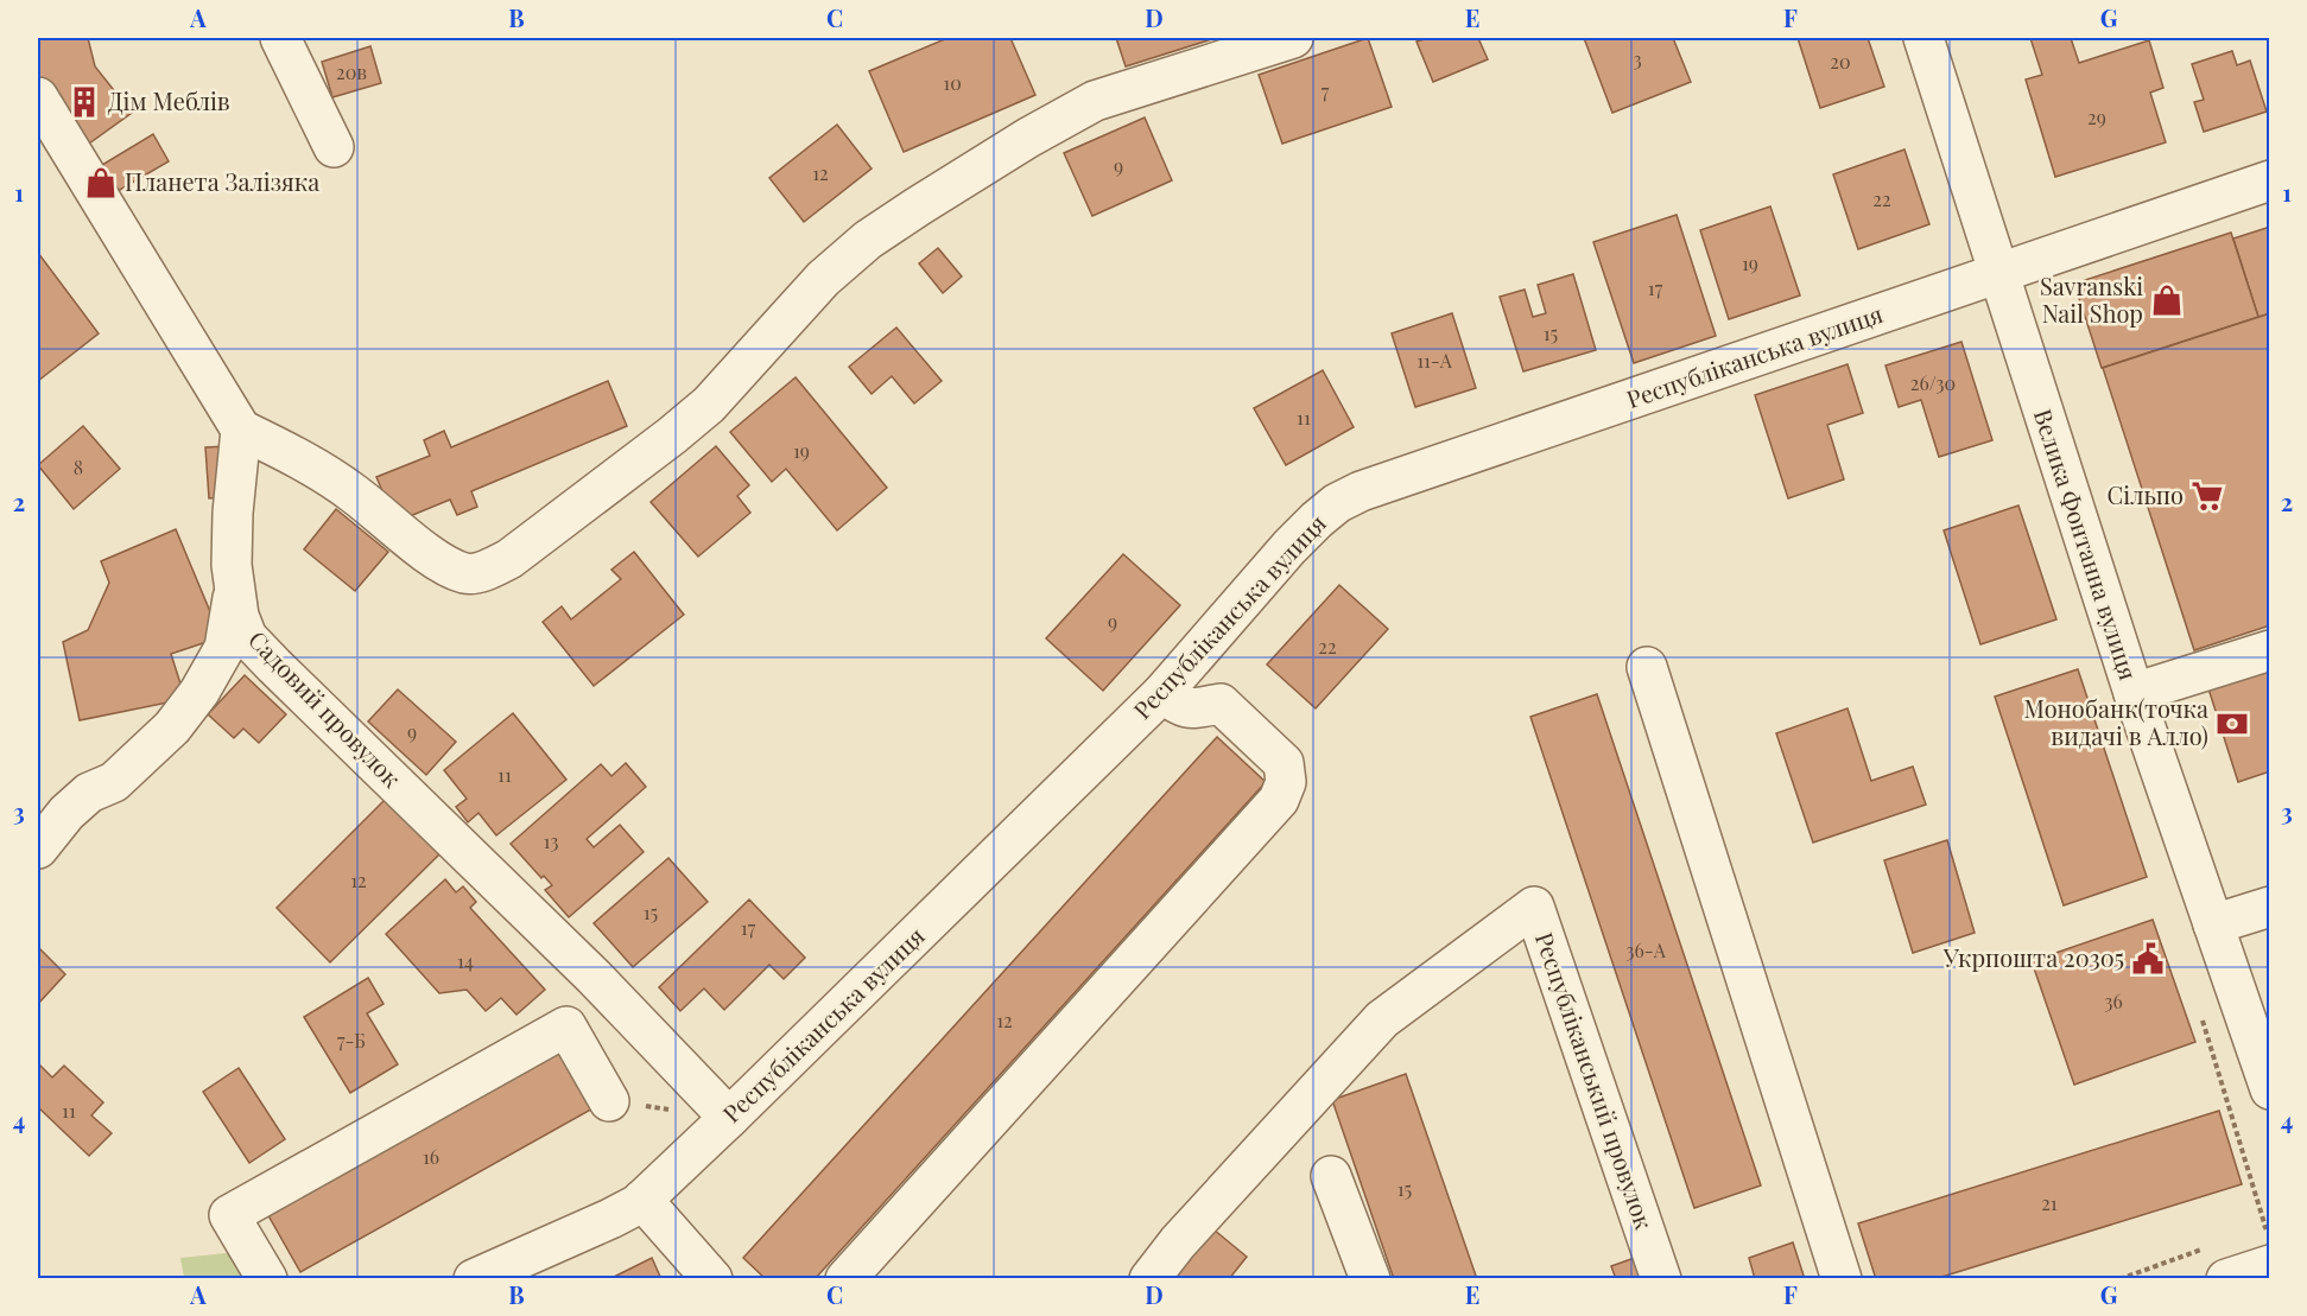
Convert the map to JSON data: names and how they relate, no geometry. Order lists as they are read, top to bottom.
{
  "streets": {
    "street": [
      "Республіканська вулиця",
      "Велика Фонтанна вулиця",
      "Садовий провулок",
      "Республіканський провулок"
    ]
  },
  "crossings": [
    ["Республіканська вулиця", "Велика Фонтанна вулиця"],
    ["Республіканська вулиця", "Садовий провулок"]
  ],
  "places": {
    "building": ["Дім Меблів"],
    "shop": ["Планета Залізяка", "Savranski Nail Shop"],
    "supermarket": ["Сільпо"],
    "bank": ["Монобанк(точка видачі в Алло)"],
    "public building": ["Укрпошта 20305"]
  },
  "house_numbers": [
    "3",
    "20",
    "20в",
    "10",
    "7",
    "29",
    "9",
    "12",
    "22",
    "19",
    "17",
    "15",
    "11-А",
    "26/30",
    "11",
    "19",
    "8",
    "9",
    "22",
    "9",
    "11",
    "13",
    "12",
    "15",
    "17",
    "36-А",
    "14",
    "36",
    "12",
    "7-Б",
    "11",
    "16",
    "15",
    "21"
  ],
  "grid": {
    "columns": [
      "A",
      "B",
      "C",
      "D",
      "E",
      "F",
      "G"
    ],
    "rows": [
      "1",
      "2",
      "3",
      "4"
    ]
  }
}
